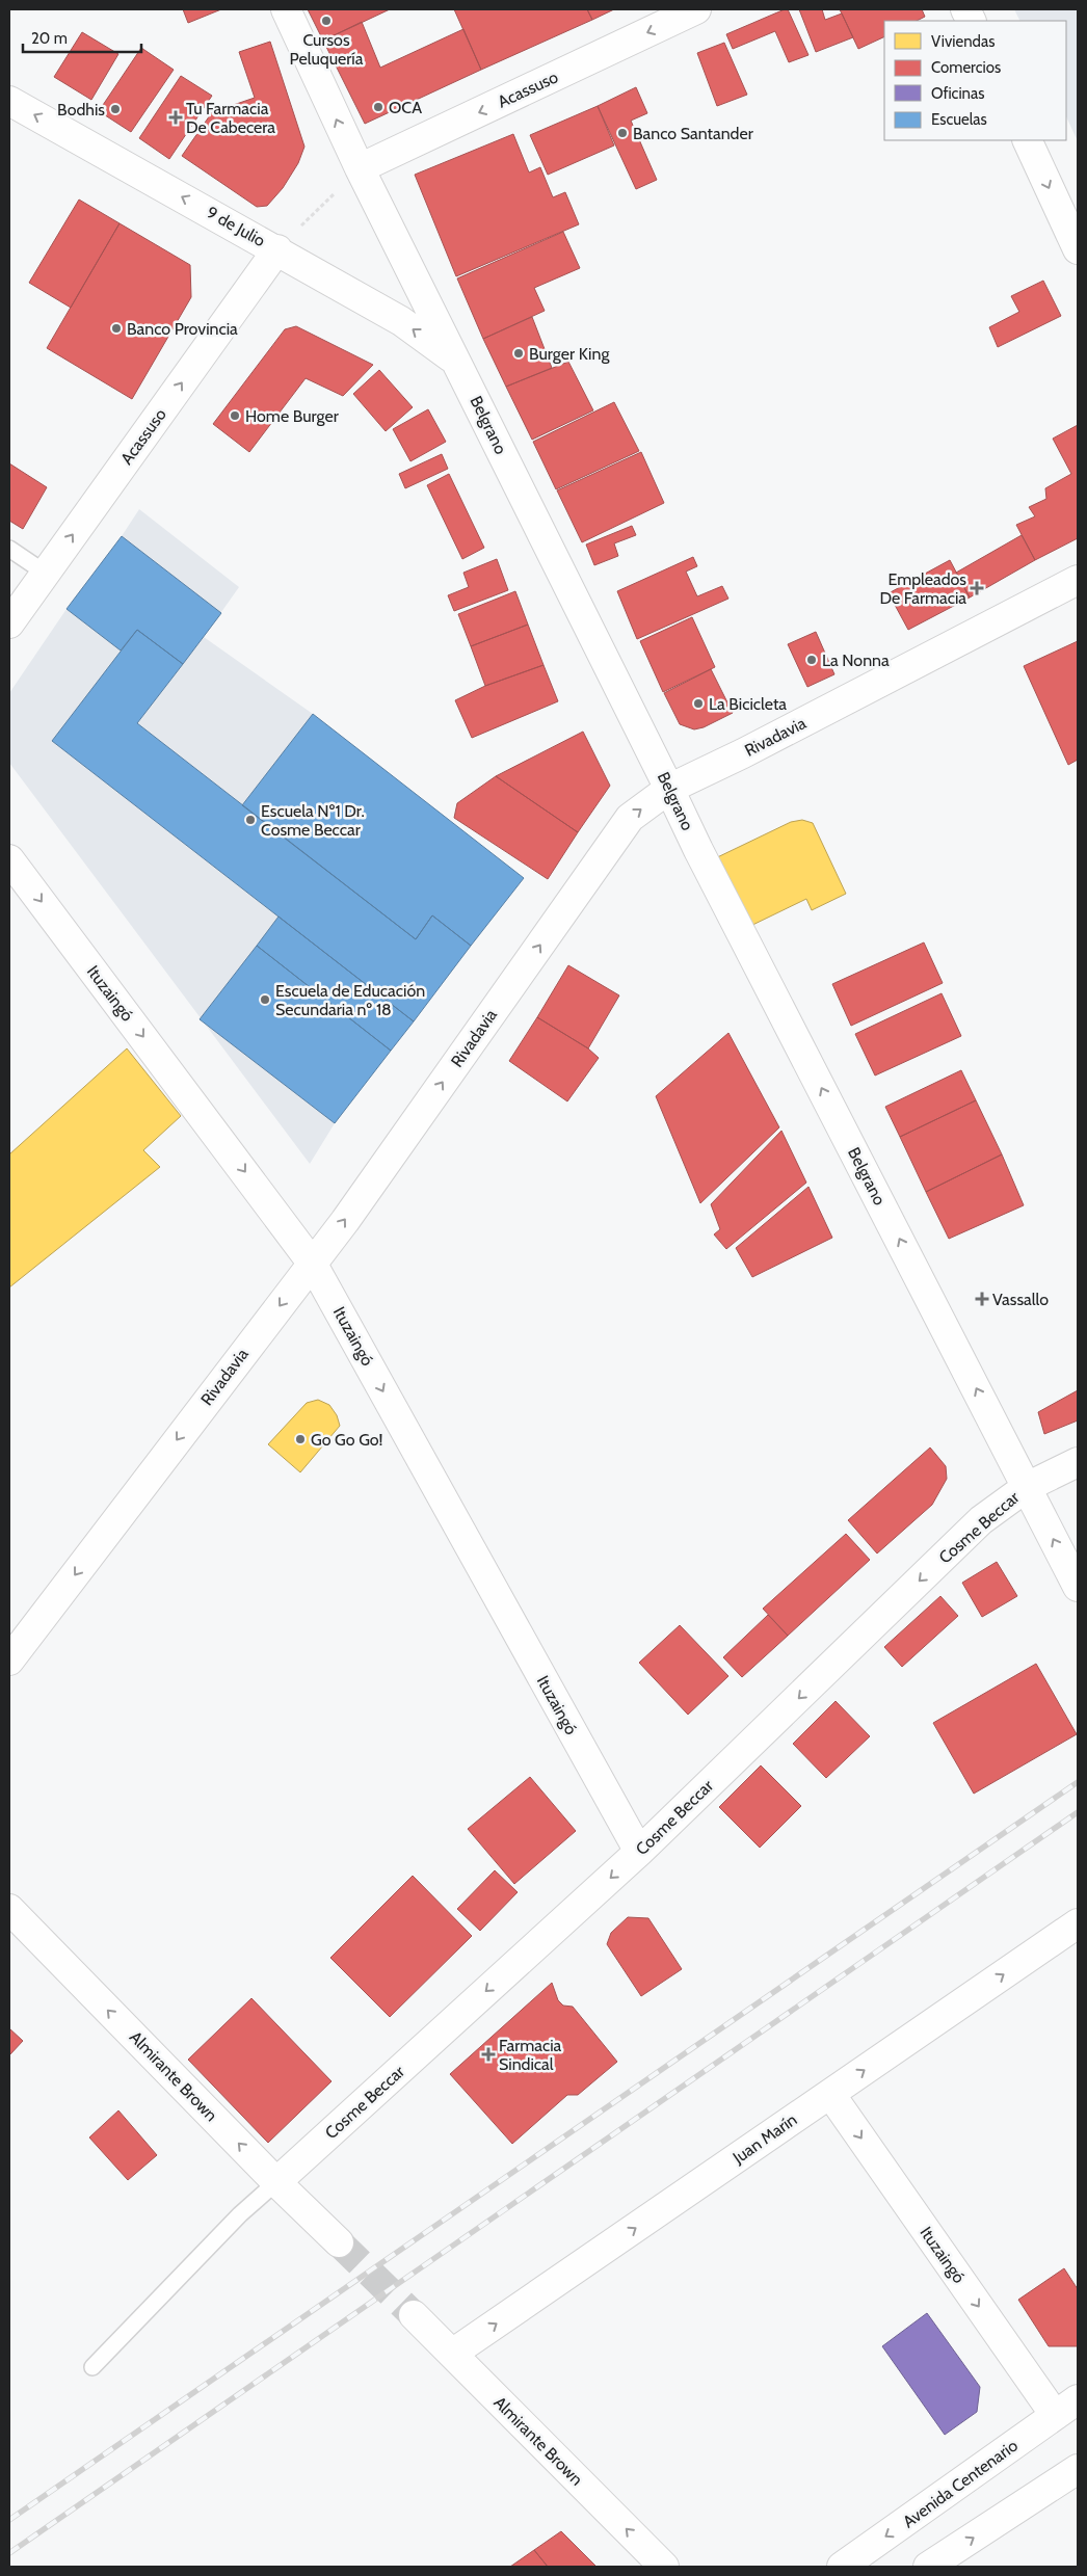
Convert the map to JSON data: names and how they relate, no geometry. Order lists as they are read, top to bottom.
{
  "streets": {
    "street": [
      "Acassuso",
      "9 de Julio",
      "Belgrano",
      "Rivadavia",
      "Ituzaingó",
      "Cosme Beccar",
      "Almirante Brown",
      "Juan Marín",
      "Avenida Centenario"
    ]
  },
  "crossings": [
    ["Acassuso", "9 de Julio"],
    ["Acassuso", "Belgrano"],
    ["9 de Julio", "Belgrano"],
    ["Belgrano", "Rivadavia"],
    ["Belgrano", "Cosme Beccar"],
    ["Rivadavia", "Ituzaingó"],
    ["Ituzaingó", "Cosme Beccar"],
    ["Ituzaingó", "Juan Marín"],
    ["Ituzaingó", "Avenida Centenario"],
    ["Cosme Beccar", "Almirante Brown"],
    ["Almirante Brown", "Juan Marín"]
  ],
  "one_way": [
    "9 de Julio",
    "Belgrano",
    "Ituzaingó",
    "Cosme Beccar",
    "Almirante Brown",
    "Juan Marín"
  ],
  "places": {
    "other": [
      "Cursos Peluquería",
      "OCA",
      "Bodhis",
      "Banco Santander",
      "Banco Provincia",
      "Burger King",
      "Home Burger",
      "La Nonna",
      "La Bicicleta",
      "Escuela Nº1 Dr. Cosme Beccar",
      "Escuela de Educación Secundaria nº 18",
      "Go Go Go!"
    ],
    "health": [
      "Tu Farmacia De Cabecera",
      "Empleados De Farmacia",
      "Vassallo",
      "Farmacia Sindical"
    ]
  },
  "legend": [
    "Viviendas",
    "Comercios",
    "Oficinas",
    "Escuelas"
  ],
  "scale_bar": "20 m"
}
